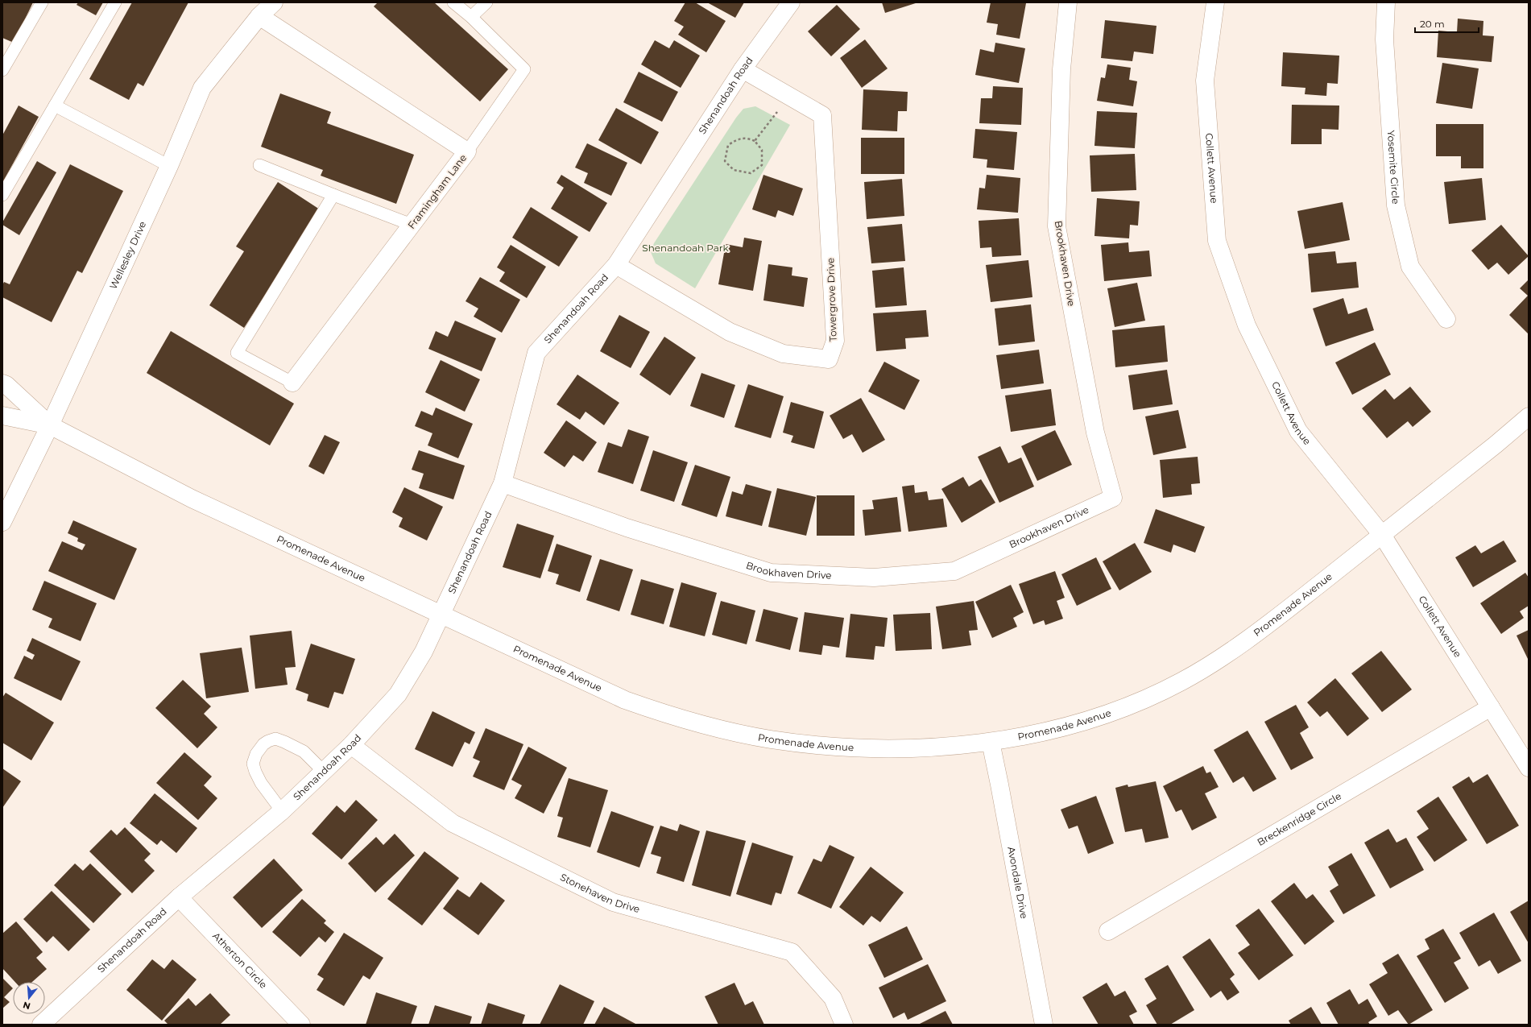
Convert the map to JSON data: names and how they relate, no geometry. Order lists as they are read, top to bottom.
{
  "streets": {
    "street": [
      "Shenandoah Road",
      "Yosemite Circle",
      "Collett Avenue",
      "Framingham Lane",
      "Wellesley Drive",
      "Brookhaven Drive",
      "Towergrove Drive",
      "Promenade Avenue",
      "Breckenridge Circle",
      "Avondale Drive",
      "Stonehaven Drive",
      "Atherton Circle"
    ]
  },
  "crossings": [
    ["Shenandoah Road", "Brookhaven Drive"],
    ["Shenandoah Road", "Towergrove Drive"],
    ["Shenandoah Road", "Promenade Avenue"],
    ["Shenandoah Road", "Stonehaven Drive"],
    ["Shenandoah Road", "Atherton Circle"],
    ["Collett Avenue", "Promenade Avenue"],
    ["Collett Avenue", "Breckenridge Circle"],
    ["Framingham Lane", "Wellesley Drive"],
    ["Wellesley Drive", "Promenade Avenue"],
    ["Promenade Avenue", "Avondale Drive"]
  ],
  "parks": ["Shenandoah Park"],
  "scale_bar": "20 m",
  "north": "bottom"
}
